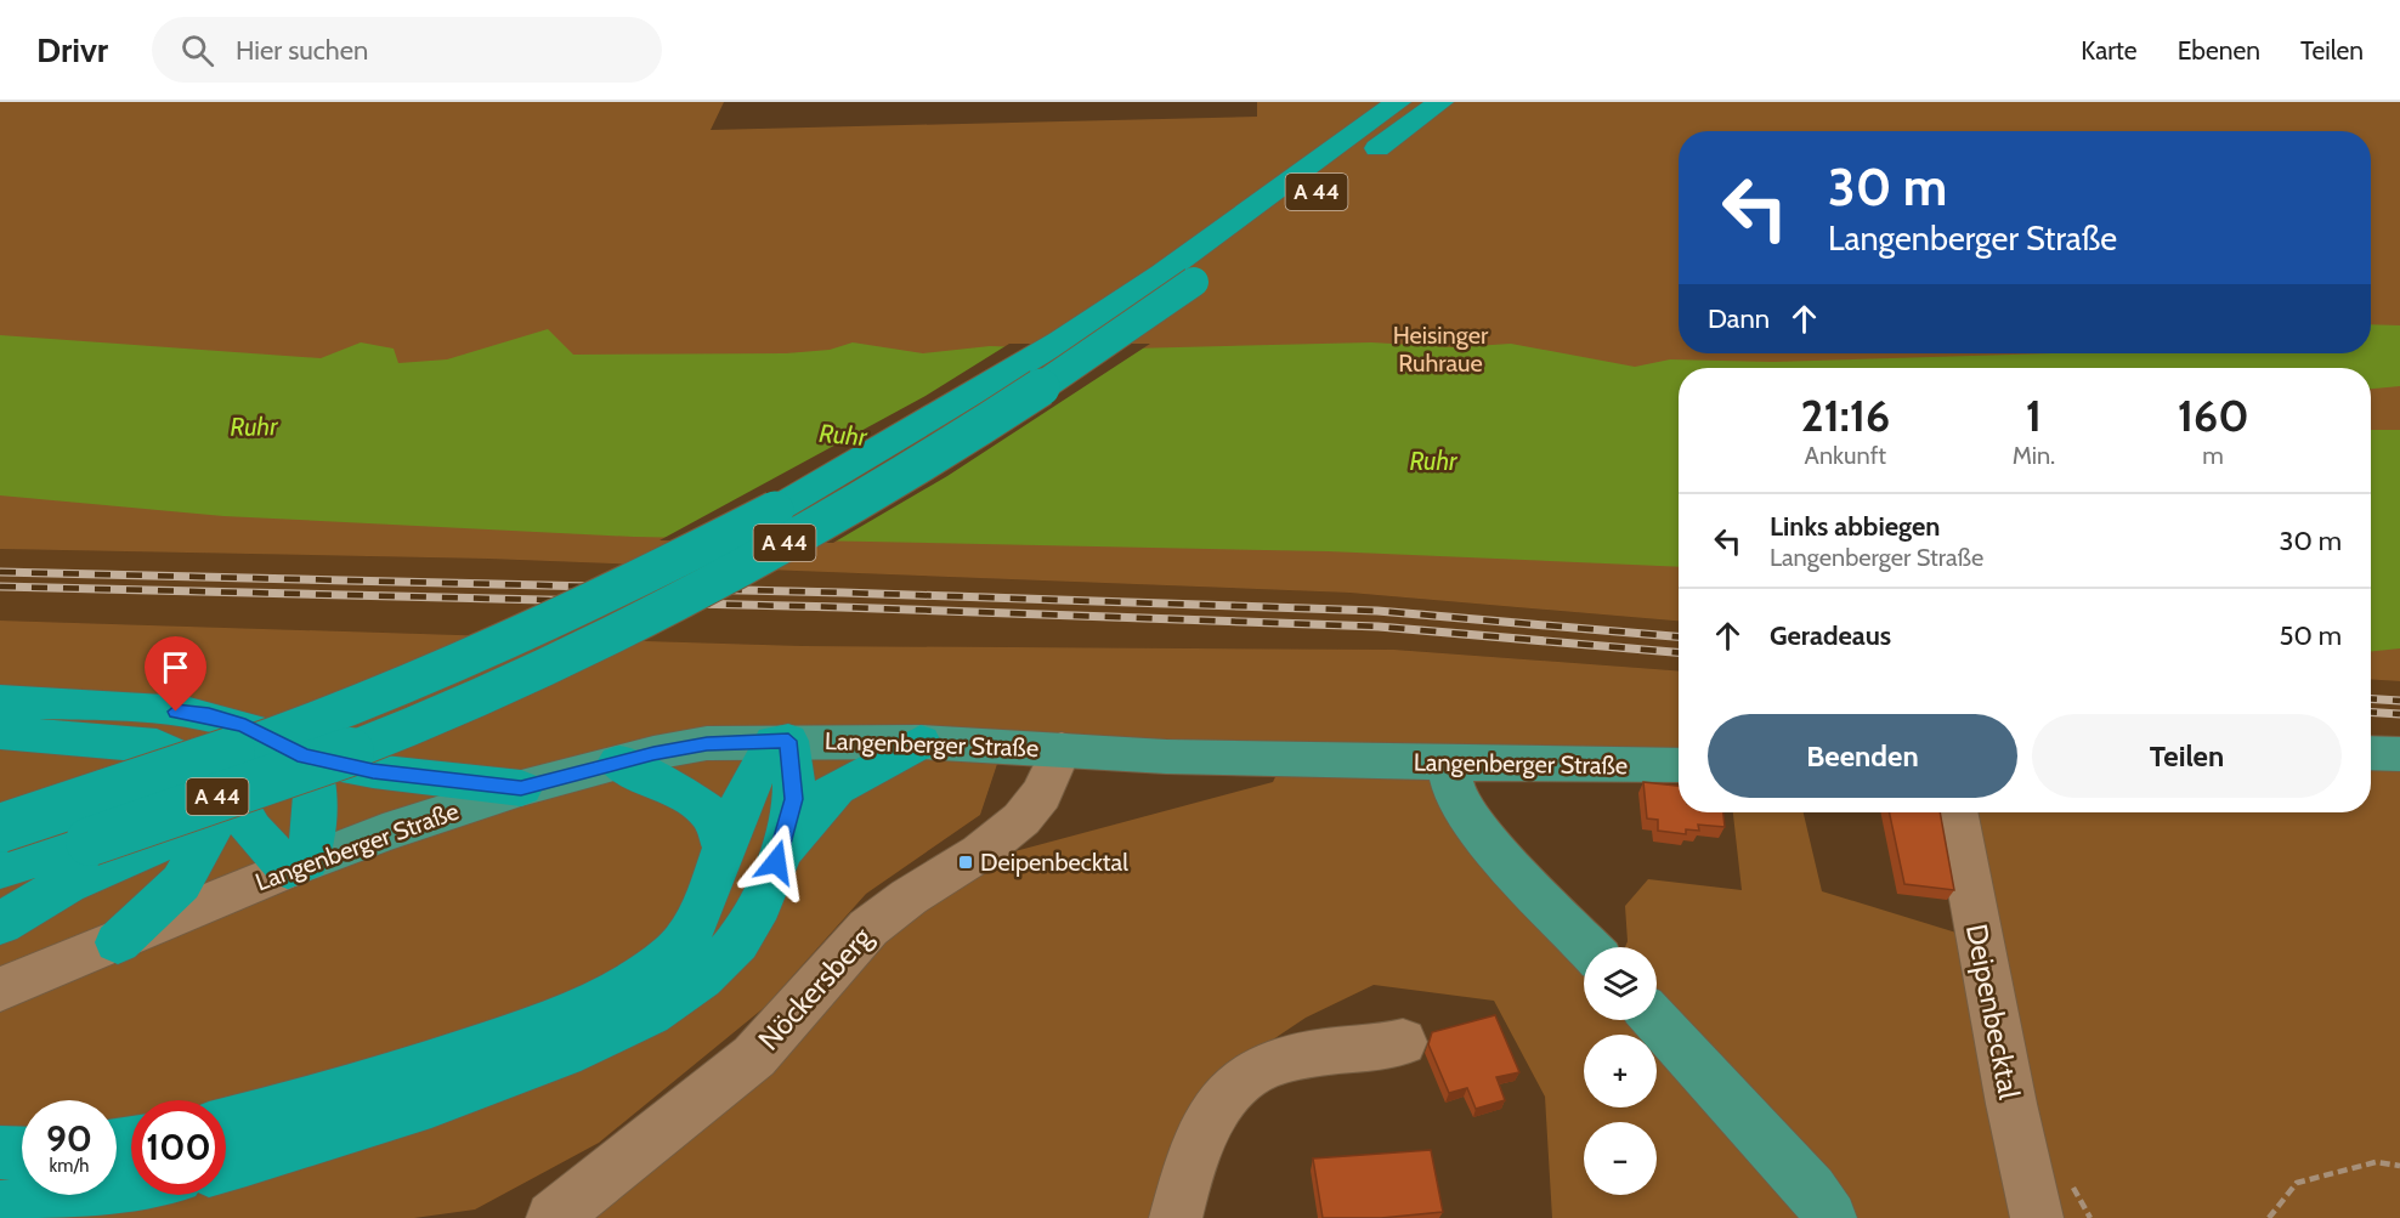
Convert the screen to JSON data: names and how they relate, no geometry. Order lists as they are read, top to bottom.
{
  "streets": {
    "highway": ["A 44"],
    "main road": ["Langenberger Straße"],
    "street": ["Nöckersberg", "Deipenbecktal"]
  },
  "crossings": [
    ["Langenberger Straße", "Nöckersberg"]
  ],
  "water": ["Ruhr"],
  "parks": ["Heisinger Ruhraue"],
  "places": {
    "transit": ["Deipenbecktal"]
  },
  "page": {
    "header": "Drivr",
    "search": "Hier suchen",
    "nav": ["Karte", "Ebenen", "Teilen"],
    "turn": ["30 m", "Langenberger Straße"],
    "then": "Dann",
    "eta": [
      "21:16",
      "Ankunft",
      "1",
      "Min.",
      "160",
      "m"
    ],
    "list": [
      {
        "name": "Links abbiegen",
        "note": "Langenberger Straße",
        "value": "30 m"
      },
      {
        "name": "Geradeaus",
        "value": "50 m"
      }
    ],
    "buttons": ["Beenden", "Teilen"],
    "map_buttons": ["+", "−"],
    "speed": "90 km/h",
    "limit": "100"
  }
}
